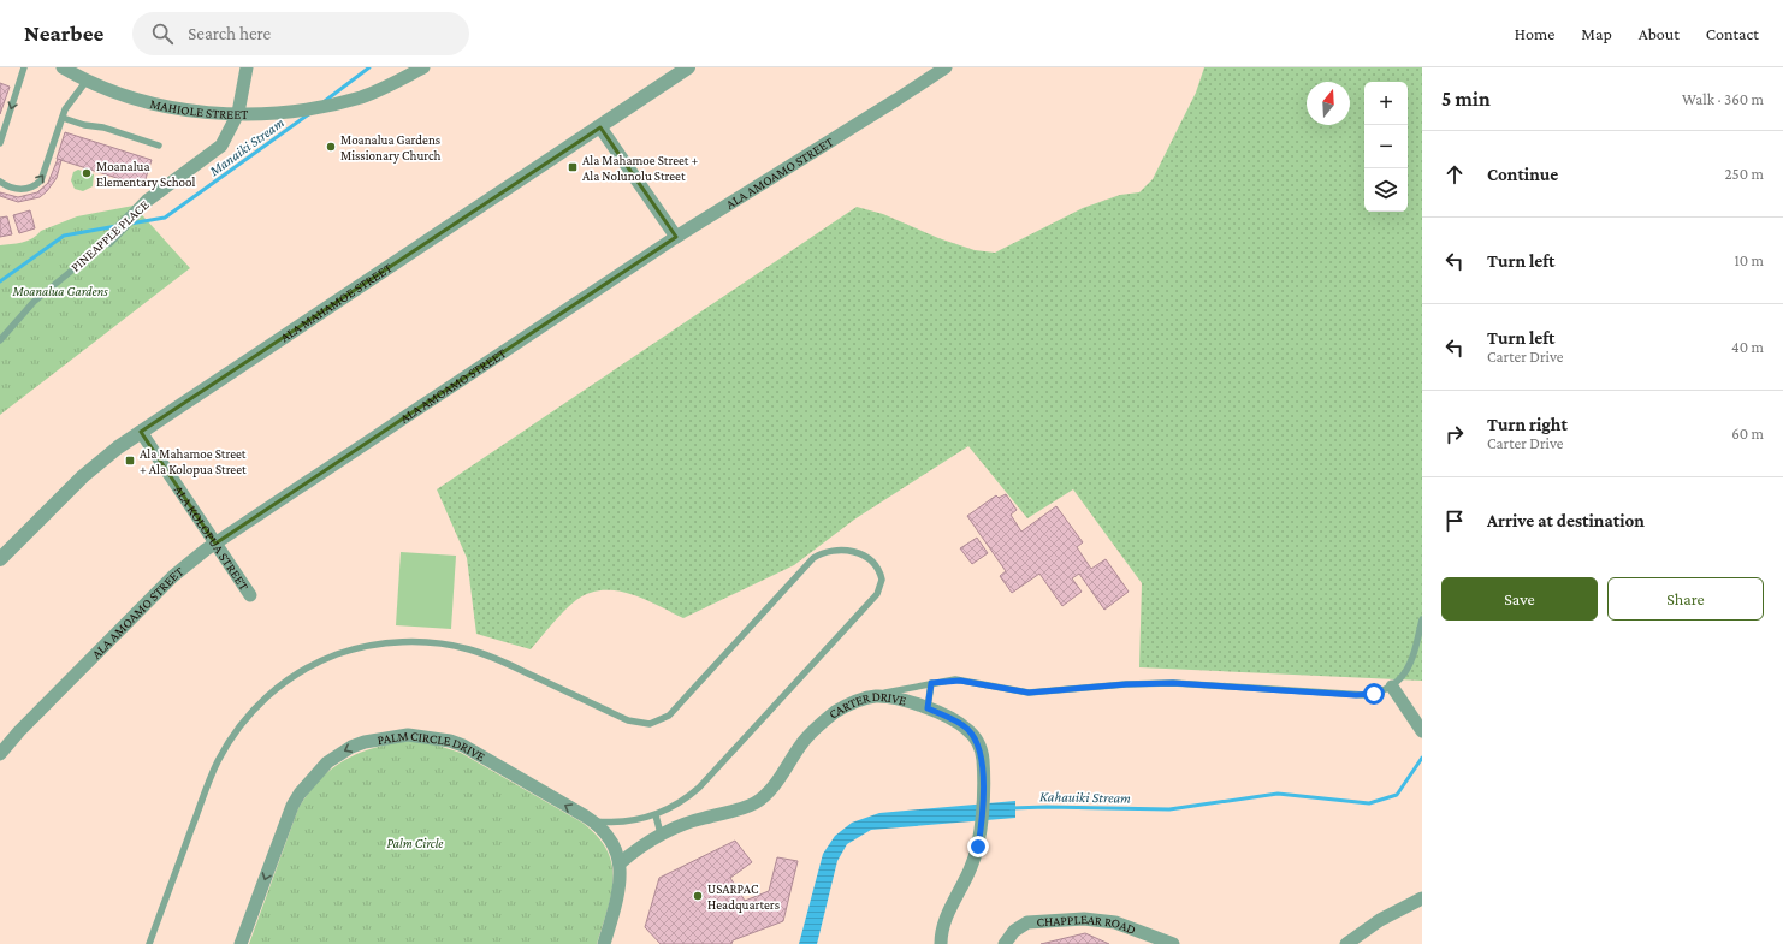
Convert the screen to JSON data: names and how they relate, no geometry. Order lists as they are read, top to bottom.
{
  "streets": {
    "street": [
      "MAHIOLE STREET",
      "ALA AMOAMO STREET",
      "PINEAPPLE PLACE",
      "ALA MAHAMOE STREET",
      "ALA KOLOPUA STREET",
      "CARTER DRIVE",
      "PALM CIRCLE DRIVE",
      "CHAPPLEAR ROAD"
    ]
  },
  "crossings": [
    ["MAHIOLE STREET", "PINEAPPLE PLACE"],
    ["ALA AMOAMO STREET", "ALA KOLOPUA STREET"],
    ["ALA MAHAMOE STREET", "ALA KOLOPUA STREET"],
    ["CARTER DRIVE", "PALM CIRCLE DRIVE"]
  ],
  "water": ["Manaiki Stream", "Kahauiki Stream"],
  "parks": ["Moanalua Gardens", "Palm Circle"],
  "places": {
    "other": ["Moanalua Gardens Missionary Church", "Moanalua Elementary School", "USARPAC Headquarters"],
    "transit": ["Ala Mahamoe Street + Ala Nolunolu Street", "Ala Mahamoe Street + Ala Kolopua Street"]
  },
  "north": "top",
  "page": {
    "header": "Nearbee",
    "search": "Search here",
    "nav": [
      "Home",
      "Map",
      "About",
      "Contact"
    ],
    "heading": ["5 min", "Walk · 360 m"],
    "map_buttons": ["+", "−"],
    "list": [
      ["Continue", "250 m"],
      ["Turn left", "10 m"],
      ["Turn left", "Carter Drive", "40 m"],
      ["Turn right", "Carter Drive", "60 m"],
      "Arrive at destination"
    ],
    "buttons": ["Save", "Share"]
  }
}
